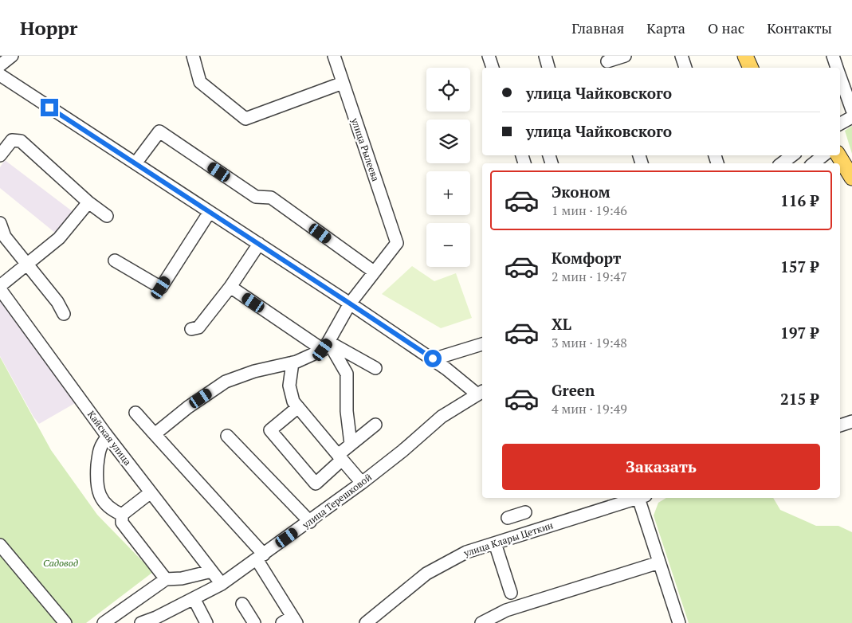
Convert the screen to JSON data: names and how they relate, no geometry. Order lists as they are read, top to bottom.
{
  "streets": {
    "street": [
      "улица Рылеева",
      "Кайская улица",
      "улица Терешковой",
      "улица Клары Цеткин"
    ]
  },
  "crossings": [
    ["Кайская улица", "улица Терешковой"]
  ],
  "parks": ["Садовод"],
  "page": {
    "header": "Hoppr",
    "nav": [
      "Главная",
      "Карта",
      "О нас",
      "Контакты"
    ],
    "map_buttons": ["+", "−"],
    "banner": ["улица Чайковского", "улица Чайковского"],
    "list": [
      {
        "name": "Эконом",
        "note": "1 мин · 19:46",
        "value": "116 ₽"
      },
      {
        "name": "Комфорт",
        "note": "2 мин · 19:47",
        "value": "157 ₽"
      },
      {
        "name": "XL",
        "note": "3 мин · 19:48",
        "value": "197 ₽"
      },
      {
        "name": "Green",
        "note": "4 мин · 19:49",
        "value": "215 ₽"
      }
    ],
    "buttons": "Заказать"
  }
}
